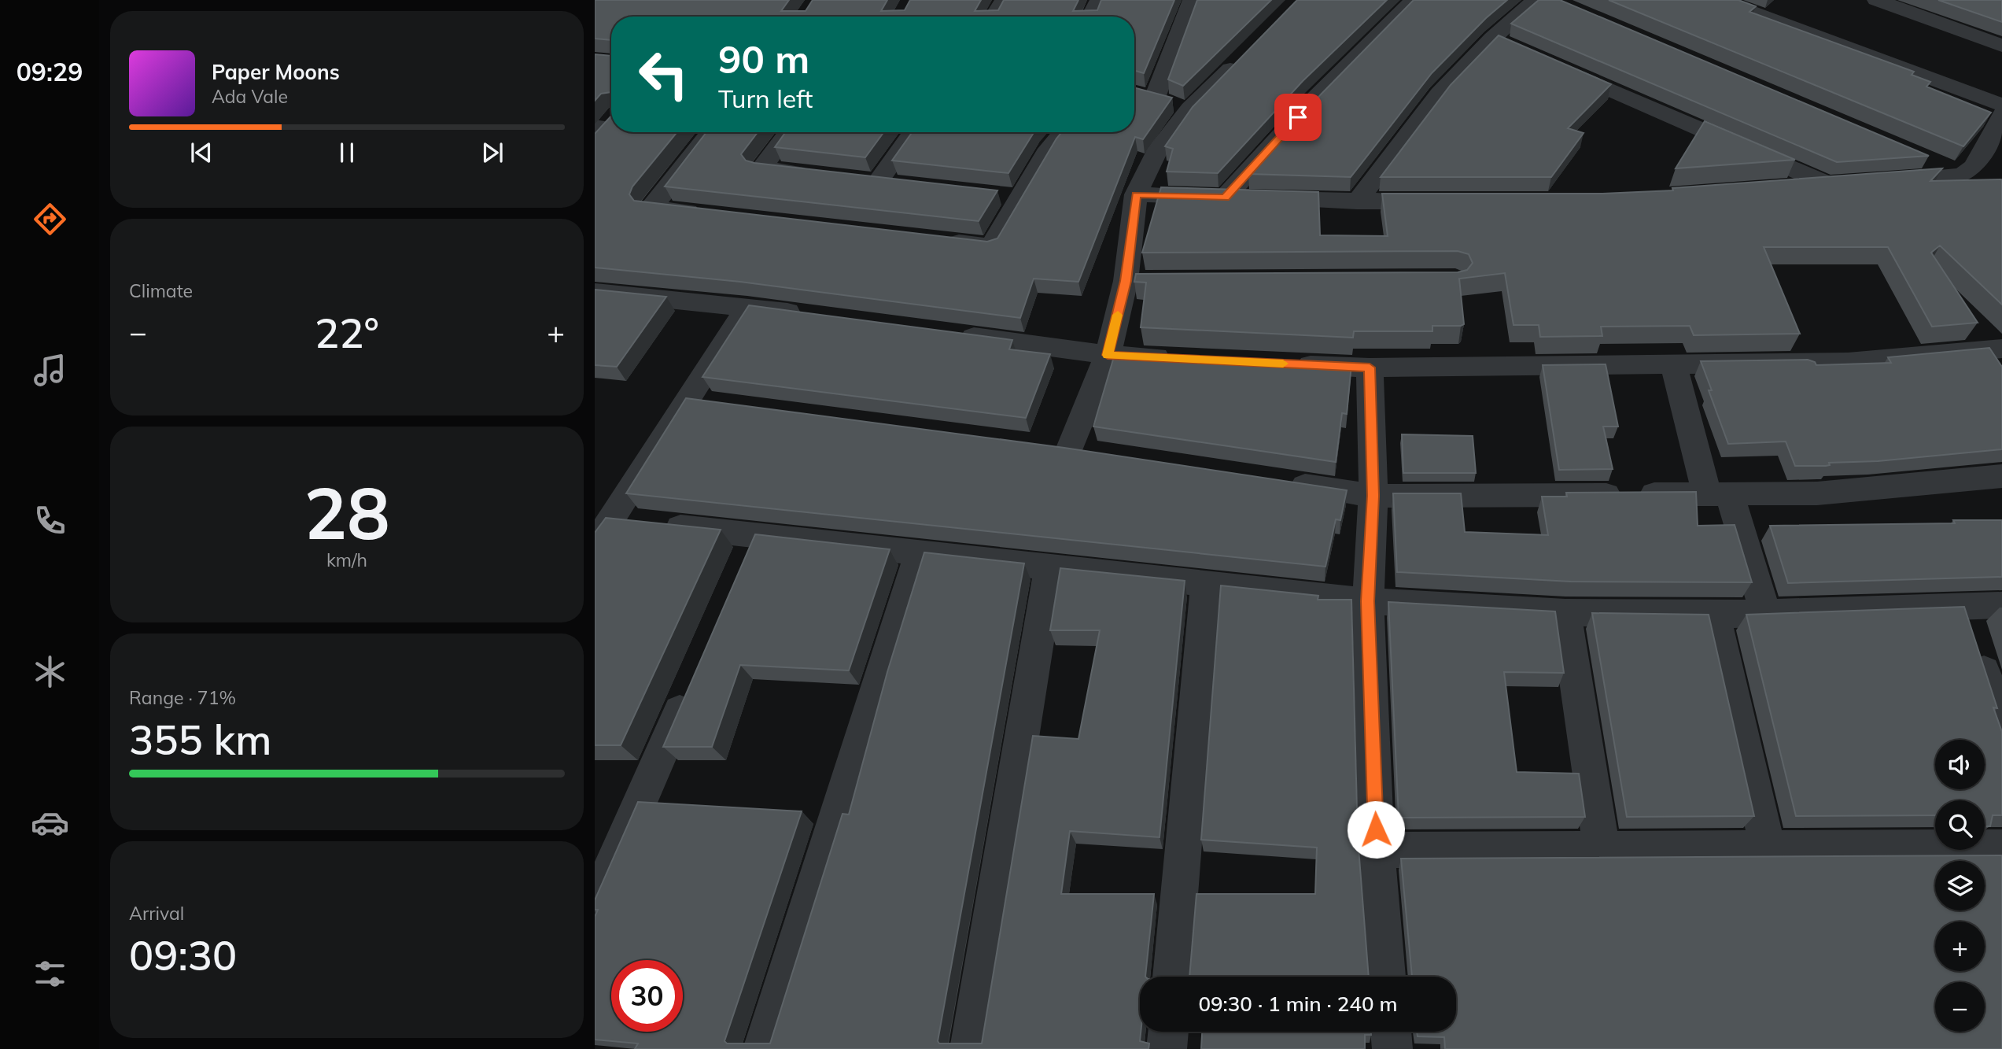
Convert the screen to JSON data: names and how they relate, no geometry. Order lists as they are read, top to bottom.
{
  "page": {
    "tabs": "09:29",
    "turn": ["90 m", "Turn left"],
    "song": ["Paper Moons", "Ada Vale"],
    "tile": [
      "Climate",
      ["28", "km/h"],
      ["Range · 71%", "355 km"],
      ["Arrival", "09:30"]
    ],
    "heat": ["−", "22°", "+"],
    "map_buttons": ["+", "−"],
    "limit": "30",
    "trip": "09:30 · 1 min · 240 m"
  }
}
